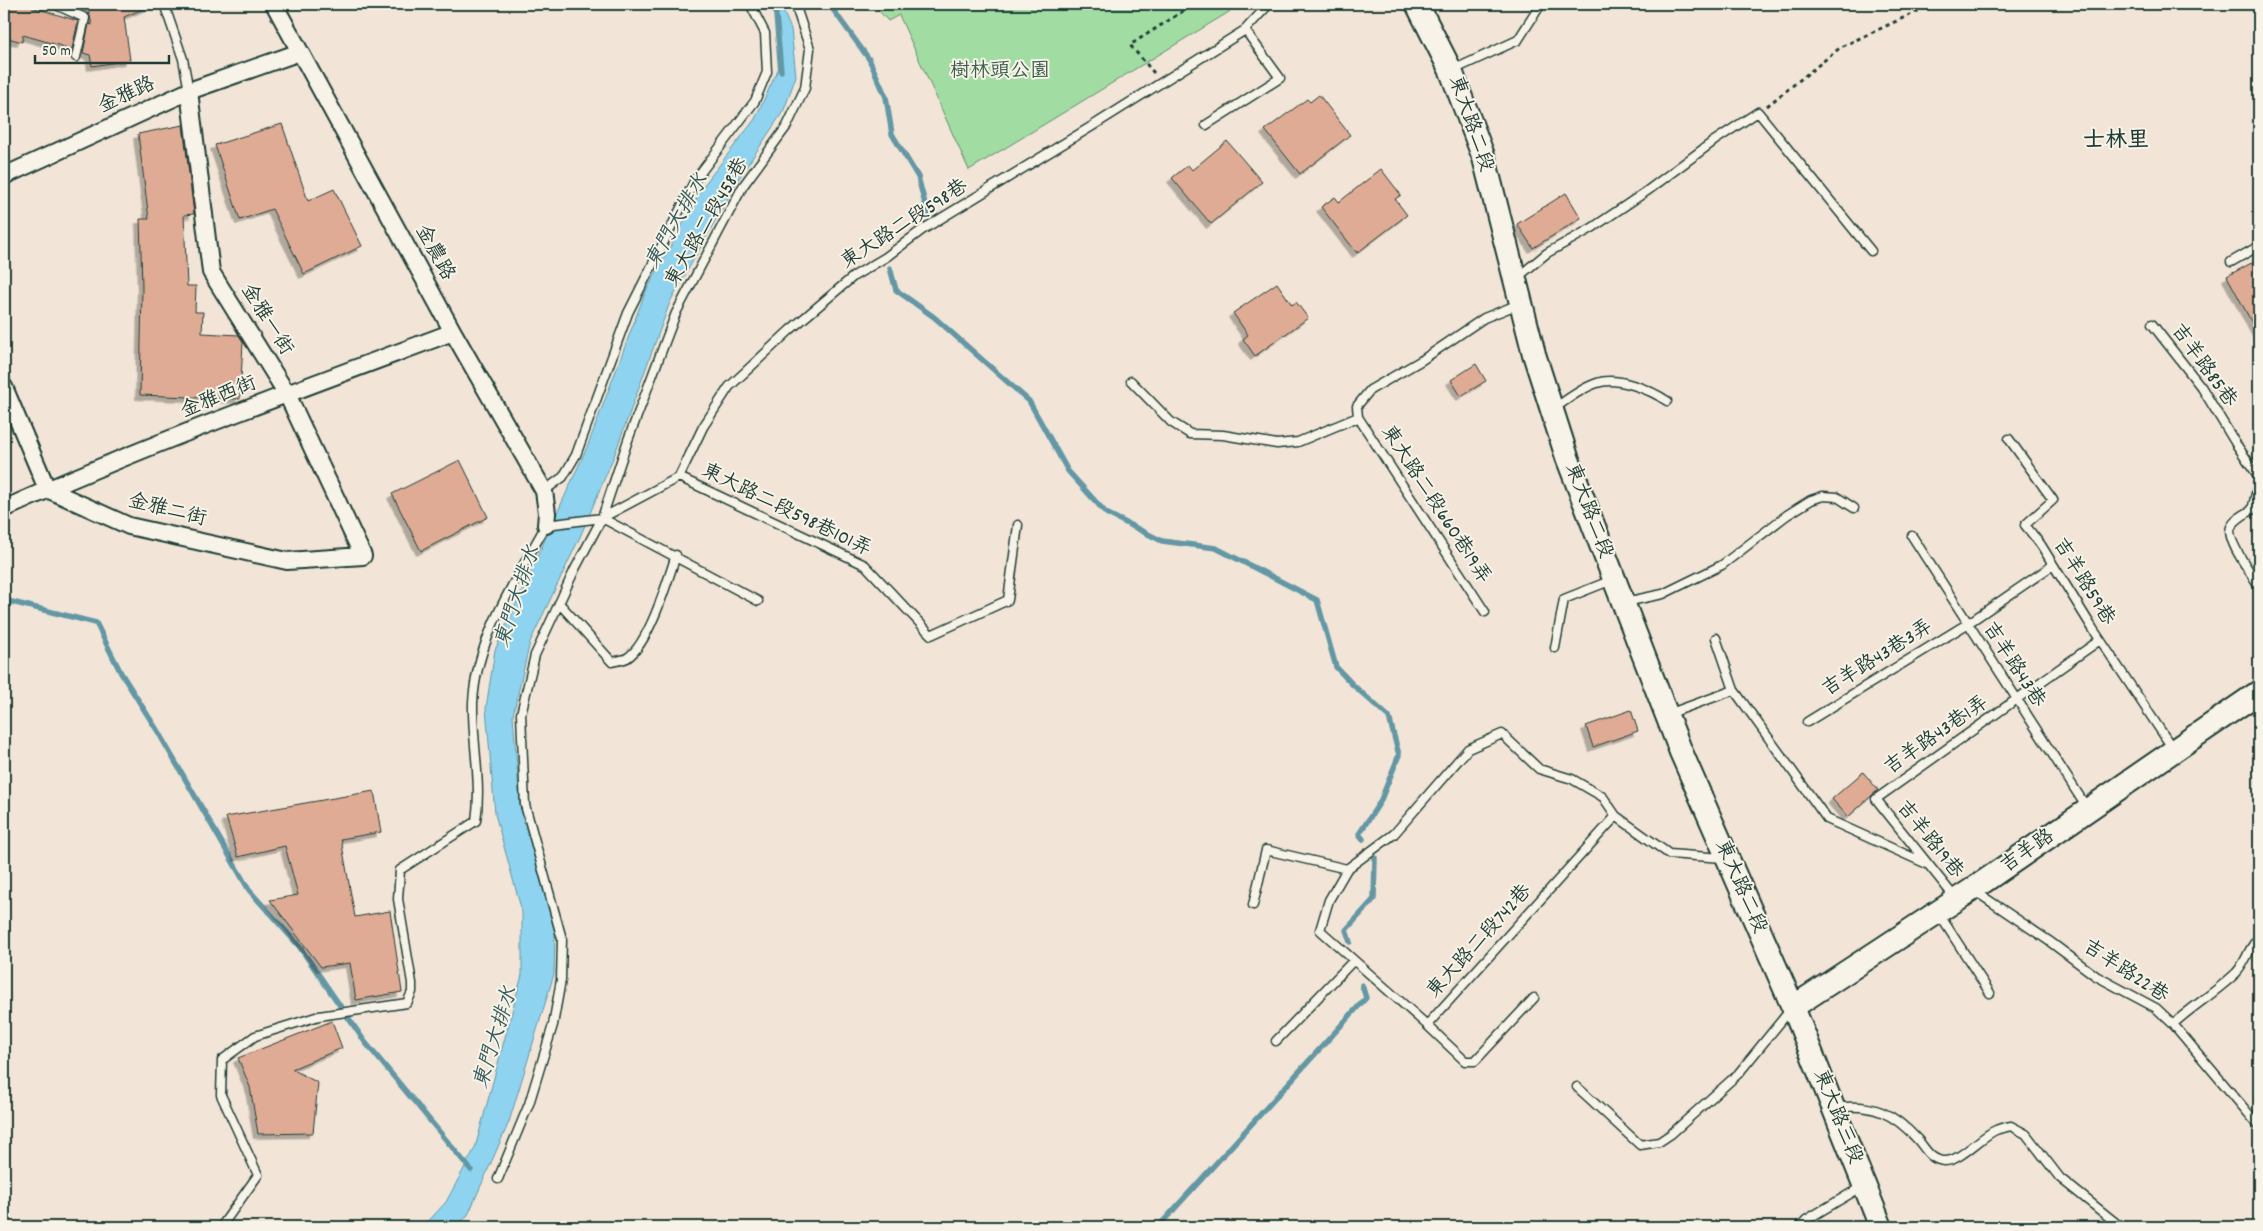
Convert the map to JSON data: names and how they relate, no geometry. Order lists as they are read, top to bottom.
{
  "streets": {
    "main road": ["東大路二段", "吉羊路", "東大路三段"],
    "street": [
      "金雅路",
      "金農路",
      "金雅一街",
      "金雅西街",
      "金雅二街"
    ],
    "lane": [
      "東大路二段458巷",
      "東大路二段598巷",
      "吉羊路85巷",
      "東大路二段660巷19弄",
      "東大路二段598巷101弄",
      "吉羊路59巷",
      "吉羊路43巷3弄",
      "吉羊路43巷",
      "吉羊路43巷1弄",
      "吉羊路19巷",
      "東大路二段742巷",
      "吉羊路22巷"
    ]
  },
  "crossings": [
    ["金雅路", "金農路"],
    ["金雅路", "金雅一街"],
    ["東大路二段", "吉羊路"],
    ["東大路二段", "東大路三段"],
    ["東大路二段598巷", "東大路二段598巷101弄"],
    ["金農路", "金雅西街"],
    ["金雅一街", "金雅西街"],
    ["金雅一街", "金雅二街"],
    ["金雅西街", "金雅二街"],
    ["吉羊路59巷", "吉羊路43巷3弄"],
    ["吉羊路59巷", "吉羊路43巷1弄"],
    ["吉羊路59巷", "吉羊路"],
    ["吉羊路43巷3弄", "吉羊路43巷"],
    ["吉羊路43巷", "吉羊路43巷1弄"],
    ["吉羊路43巷", "吉羊路"],
    ["吉羊路43巷1弄", "吉羊路19巷"],
    ["吉羊路19巷", "吉羊路"],
    ["吉羊路19巷", "吉羊路22巷"],
    ["吉羊路", "吉羊路22巷"],
    ["吉羊路", "東大路三段"]
  ],
  "districts": ["士林里"],
  "water": ["東門大排水"],
  "parks": ["樹林頭公園"],
  "scale_bar": "50 m"
}
